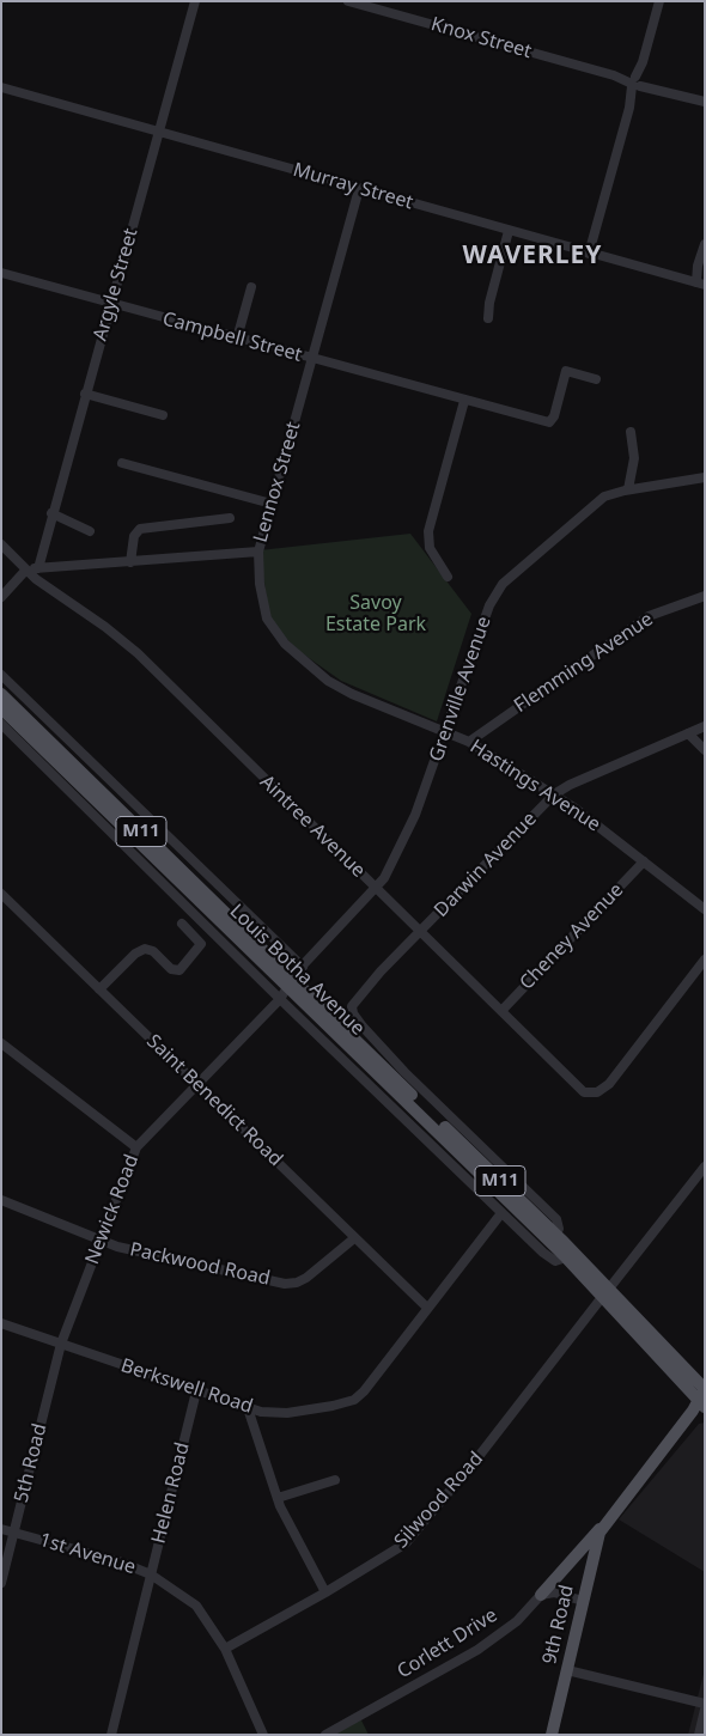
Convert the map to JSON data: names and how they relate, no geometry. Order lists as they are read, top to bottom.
{
  "streets": {
    "main road": ["M11", "Louis Botha Avenue", "9th Road"],
    "street": [
      "Knox Street",
      "Murray Street",
      "Argyle Street",
      "Campbell Street",
      "Lennox Street",
      "Flemming Avenue",
      "Grenville Avenue",
      "Hastings Avenue",
      "Aintree Avenue",
      "Darwin Avenue",
      "Cheney Avenue",
      "Saint Benedict Road",
      "Newick Road",
      "Packwood Road",
      "Berkswell Road",
      "5th Road",
      "Helen Road",
      "Silwood Road",
      "1st Avenue",
      "Corlett Drive"
    ]
  },
  "crossings": [
    ["Murray Street", "Argyle Street"],
    ["Murray Street", "Lennox Street"],
    ["Argyle Street", "Campbell Street"],
    ["Argyle Street", "Lennox Street"],
    ["Campbell Street", "Lennox Street"],
    ["Lennox Street", "Hastings Avenue"],
    ["Lennox Street", "Aintree Avenue"],
    ["Flemming Avenue", "Hastings Avenue"],
    ["Grenville Avenue", "Hastings Avenue"],
    ["Grenville Avenue", "Aintree Avenue"],
    ["Grenville Avenue", "Louis Botha Avenue"],
    ["Grenville Avenue", "Newick Road"],
    ["Hastings Avenue", "Darwin Avenue"],
    ["Hastings Avenue", "Cheney Avenue"],
    ["Aintree Avenue", "Darwin Avenue"],
    ["Aintree Avenue", "Cheney Avenue"],
    ["Darwin Avenue", "Louis Botha Avenue"],
    ["Louis Botha Avenue", "Newick Road"],
    ["Louis Botha Avenue", "Berkswell Road"],
    ["Louis Botha Avenue", "Silwood Road"],
    ["Saint Benedict Road", "Newick Road"],
    ["Saint Benedict Road", "Packwood Road"],
    ["Saint Benedict Road", "Berkswell Road"],
    ["Newick Road", "Packwood Road"],
    ["Newick Road", "Berkswell Road"],
    ["Newick Road", "5th Road"],
    ["Berkswell Road", "5th Road"],
    ["Berkswell Road", "Helen Road"],
    ["5th Road", "1st Avenue"],
    ["Helen Road", "1st Avenue"],
    ["Silwood Road", "1st Avenue"]
  ],
  "districts": ["WAVERLEY"],
  "parks": ["Savoy Estate Park"]
}
